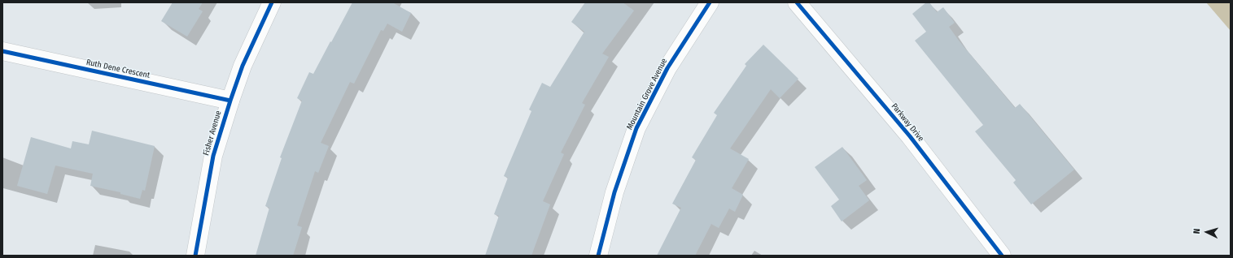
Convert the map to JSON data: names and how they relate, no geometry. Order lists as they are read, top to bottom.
{
  "streets": {
    "street": [
      "Ruth Dene Crescent",
      "Mountain Grove Avenue",
      "Parkway Drive",
      "Fisher Avenue"
    ]
  },
  "crossings": [
    ["Ruth Dene Crescent", "Fisher Avenue"]
  ],
  "north": "left"
}
